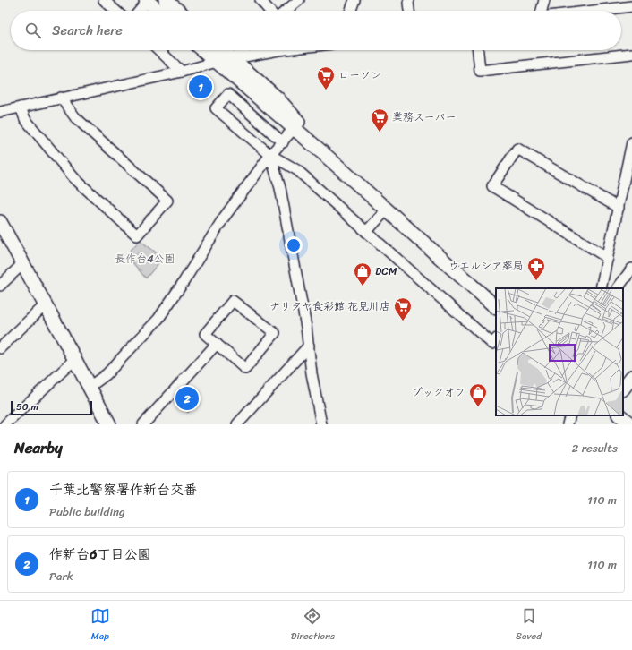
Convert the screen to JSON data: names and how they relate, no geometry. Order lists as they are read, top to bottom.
{
  "parks": ["長作台4公園"],
  "places": {
    "supermarket": ["ローソン", "業務スーパー", "ナリタヤ食彩館 花見川店"],
    "pharmacy": ["ウエルシア薬局"],
    "shop": ["DCM", "ブックオフ"]
  },
  "scale_bar": "50 m",
  "page": {
    "search": "Search here",
    "pins": ["1", "2"],
    "scale": "50 m",
    "heading": ["Nearby", "2 results"],
    "list": [
      {
        "mark": "1",
        "name": "千葉北警察署作新台交番",
        "note": "Public building",
        "value": "110 m"
      },
      {
        "mark": "2",
        "name": "作新台6丁目公園",
        "note": "Park",
        "value": "110 m"
      }
    ],
    "nav": ["Map", "Directions", "Saved"]
  }
}
